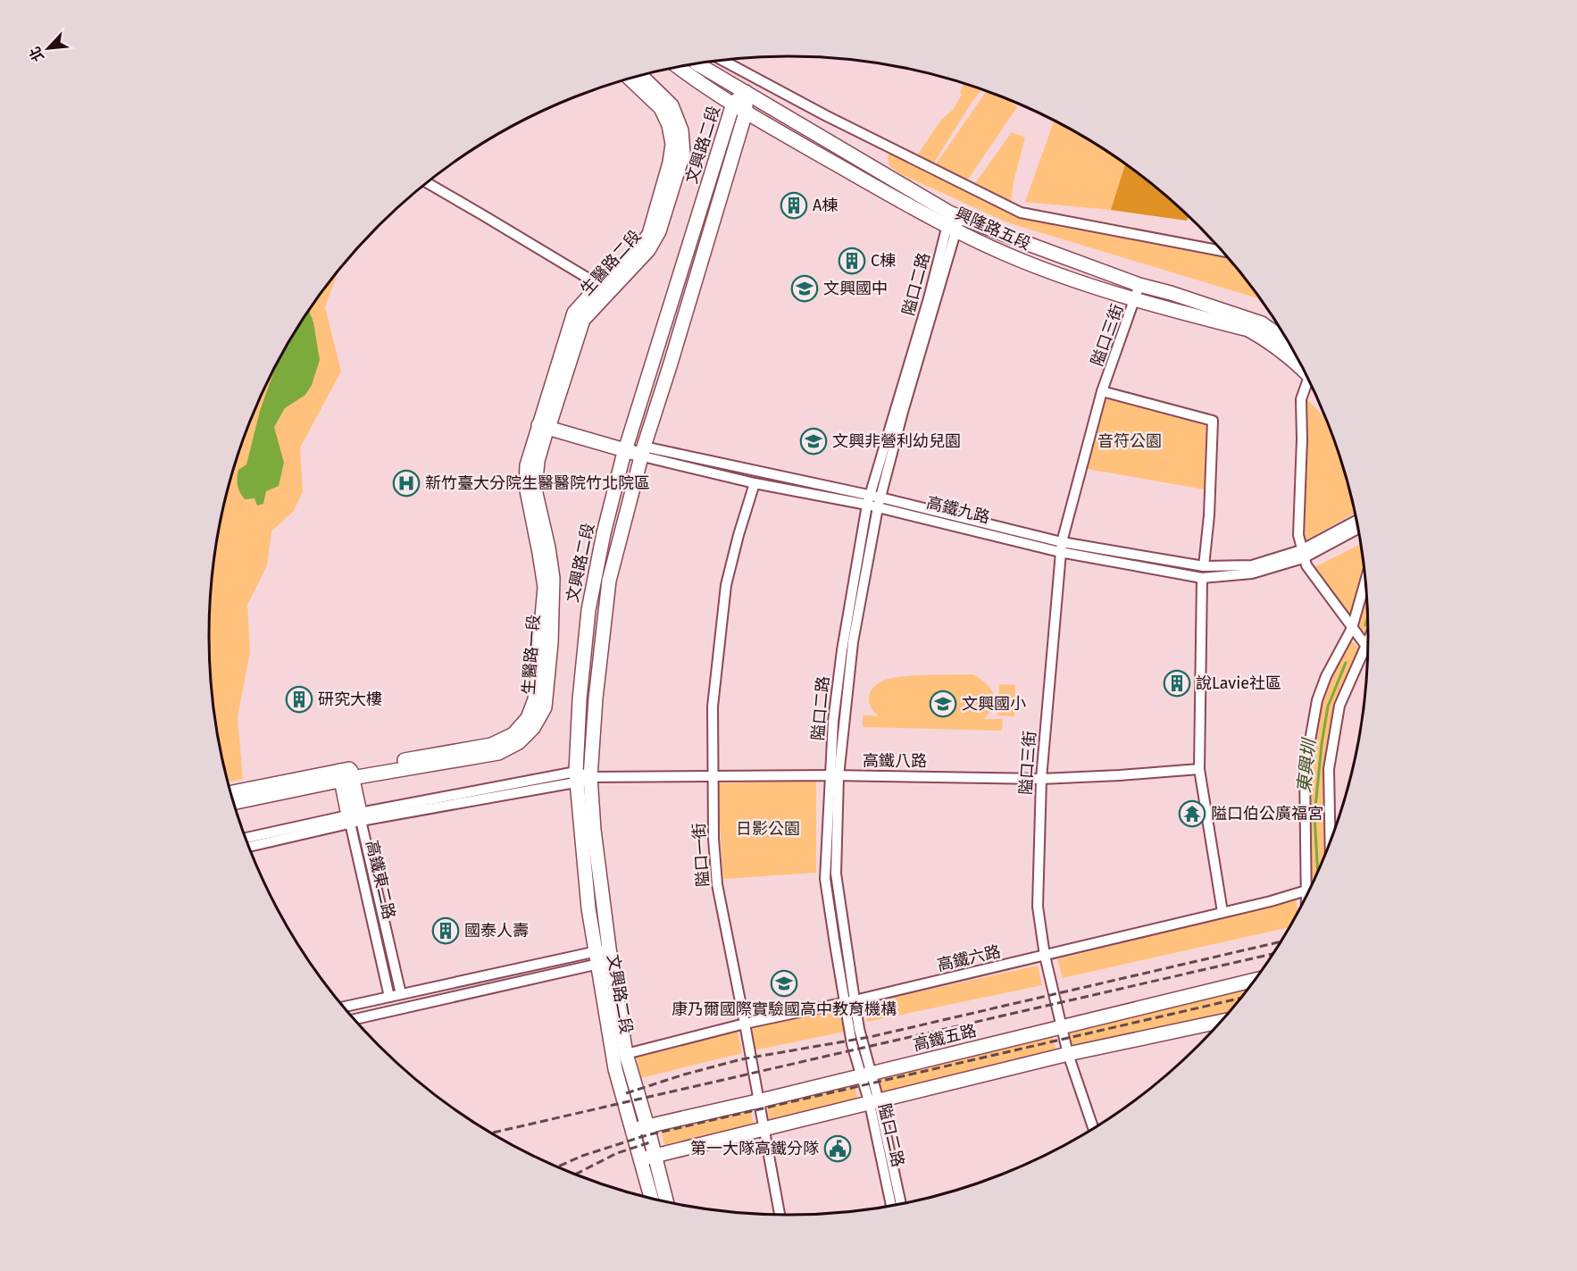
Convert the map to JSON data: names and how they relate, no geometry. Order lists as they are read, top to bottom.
{
  "streets": {
    "street": [
      "文興路二段",
      "興隆路五段",
      "生醫路二段",
      "隘口二路",
      "隘口三街",
      "高鐵九路",
      "生醫路一段",
      "高鐵八路",
      "隘口一街",
      "高鐵東二路",
      "高鐵六路",
      "高鐵五路"
    ]
  },
  "crossings": [
    ["文興路二段", "興隆路五段"],
    ["文興路二段", "高鐵九路"],
    ["文興路二段", "高鐵八路"],
    ["文興路二段", "高鐵六路"],
    ["文興路二段", "高鐵五路"],
    ["興隆路五段", "隘口二路"],
    ["興隆路五段", "隘口三街"],
    ["生醫路二段", "高鐵九路"],
    ["生醫路二段", "生醫路一段"],
    ["隘口二路", "高鐵九路"],
    ["隘口二路", "高鐵八路"],
    ["隘口二路", "高鐵六路"],
    ["隘口二路", "高鐵五路"],
    ["隘口三街", "高鐵九路"],
    ["隘口三街", "高鐵八路"],
    ["隘口三街", "高鐵六路"],
    ["隘口三街", "高鐵五路"],
    ["高鐵九路", "生醫路一段"],
    ["高鐵九路", "隘口一街"],
    ["生醫路一段", "高鐵東二路"],
    ["高鐵八路", "隘口一街"],
    ["隘口一街", "高鐵六路"],
    ["隘口一街", "高鐵五路"]
  ],
  "water": ["東興圳"],
  "parks": ["音符公園", "日影公園"],
  "places": {
    "building": [
      "A棟",
      "C棟",
      "說Lavie社區",
      "研究大樓",
      "國泰人壽"
    ],
    "school or university": [
      "文興國中",
      "文興非營利幼兒園",
      "文興國小",
      "康乃爾國際實驗國高中教育機構"
    ],
    "hospital": ["新竹臺大分院生醫醫院竹北院區"],
    "temple": ["隘口伯公廣福宮"],
    "public building": ["第一大隊高鐵分隊"]
  },
  "north": "bottom left"
}
